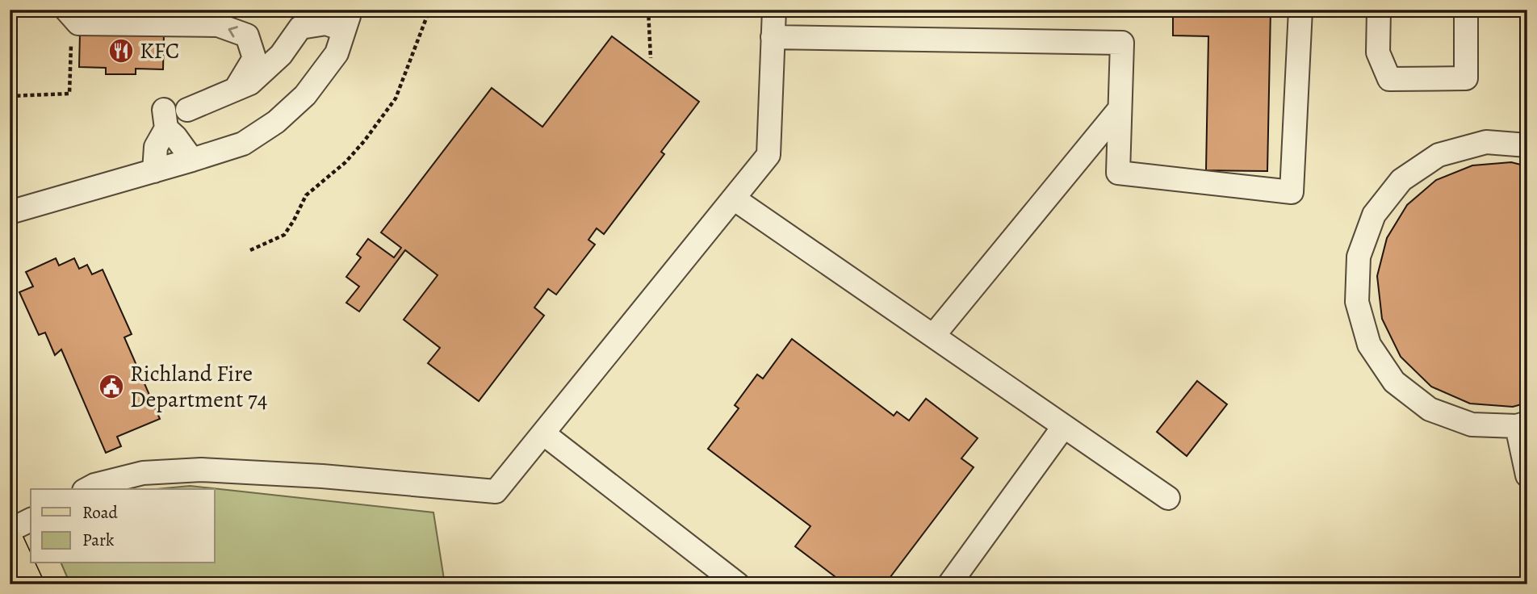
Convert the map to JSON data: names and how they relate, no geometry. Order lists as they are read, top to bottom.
{
  "places": {
    "restaurant": ["KFC"],
    "public building": ["Richland Fire Department 74"]
  },
  "legend": ["Road", "Park"]
}
